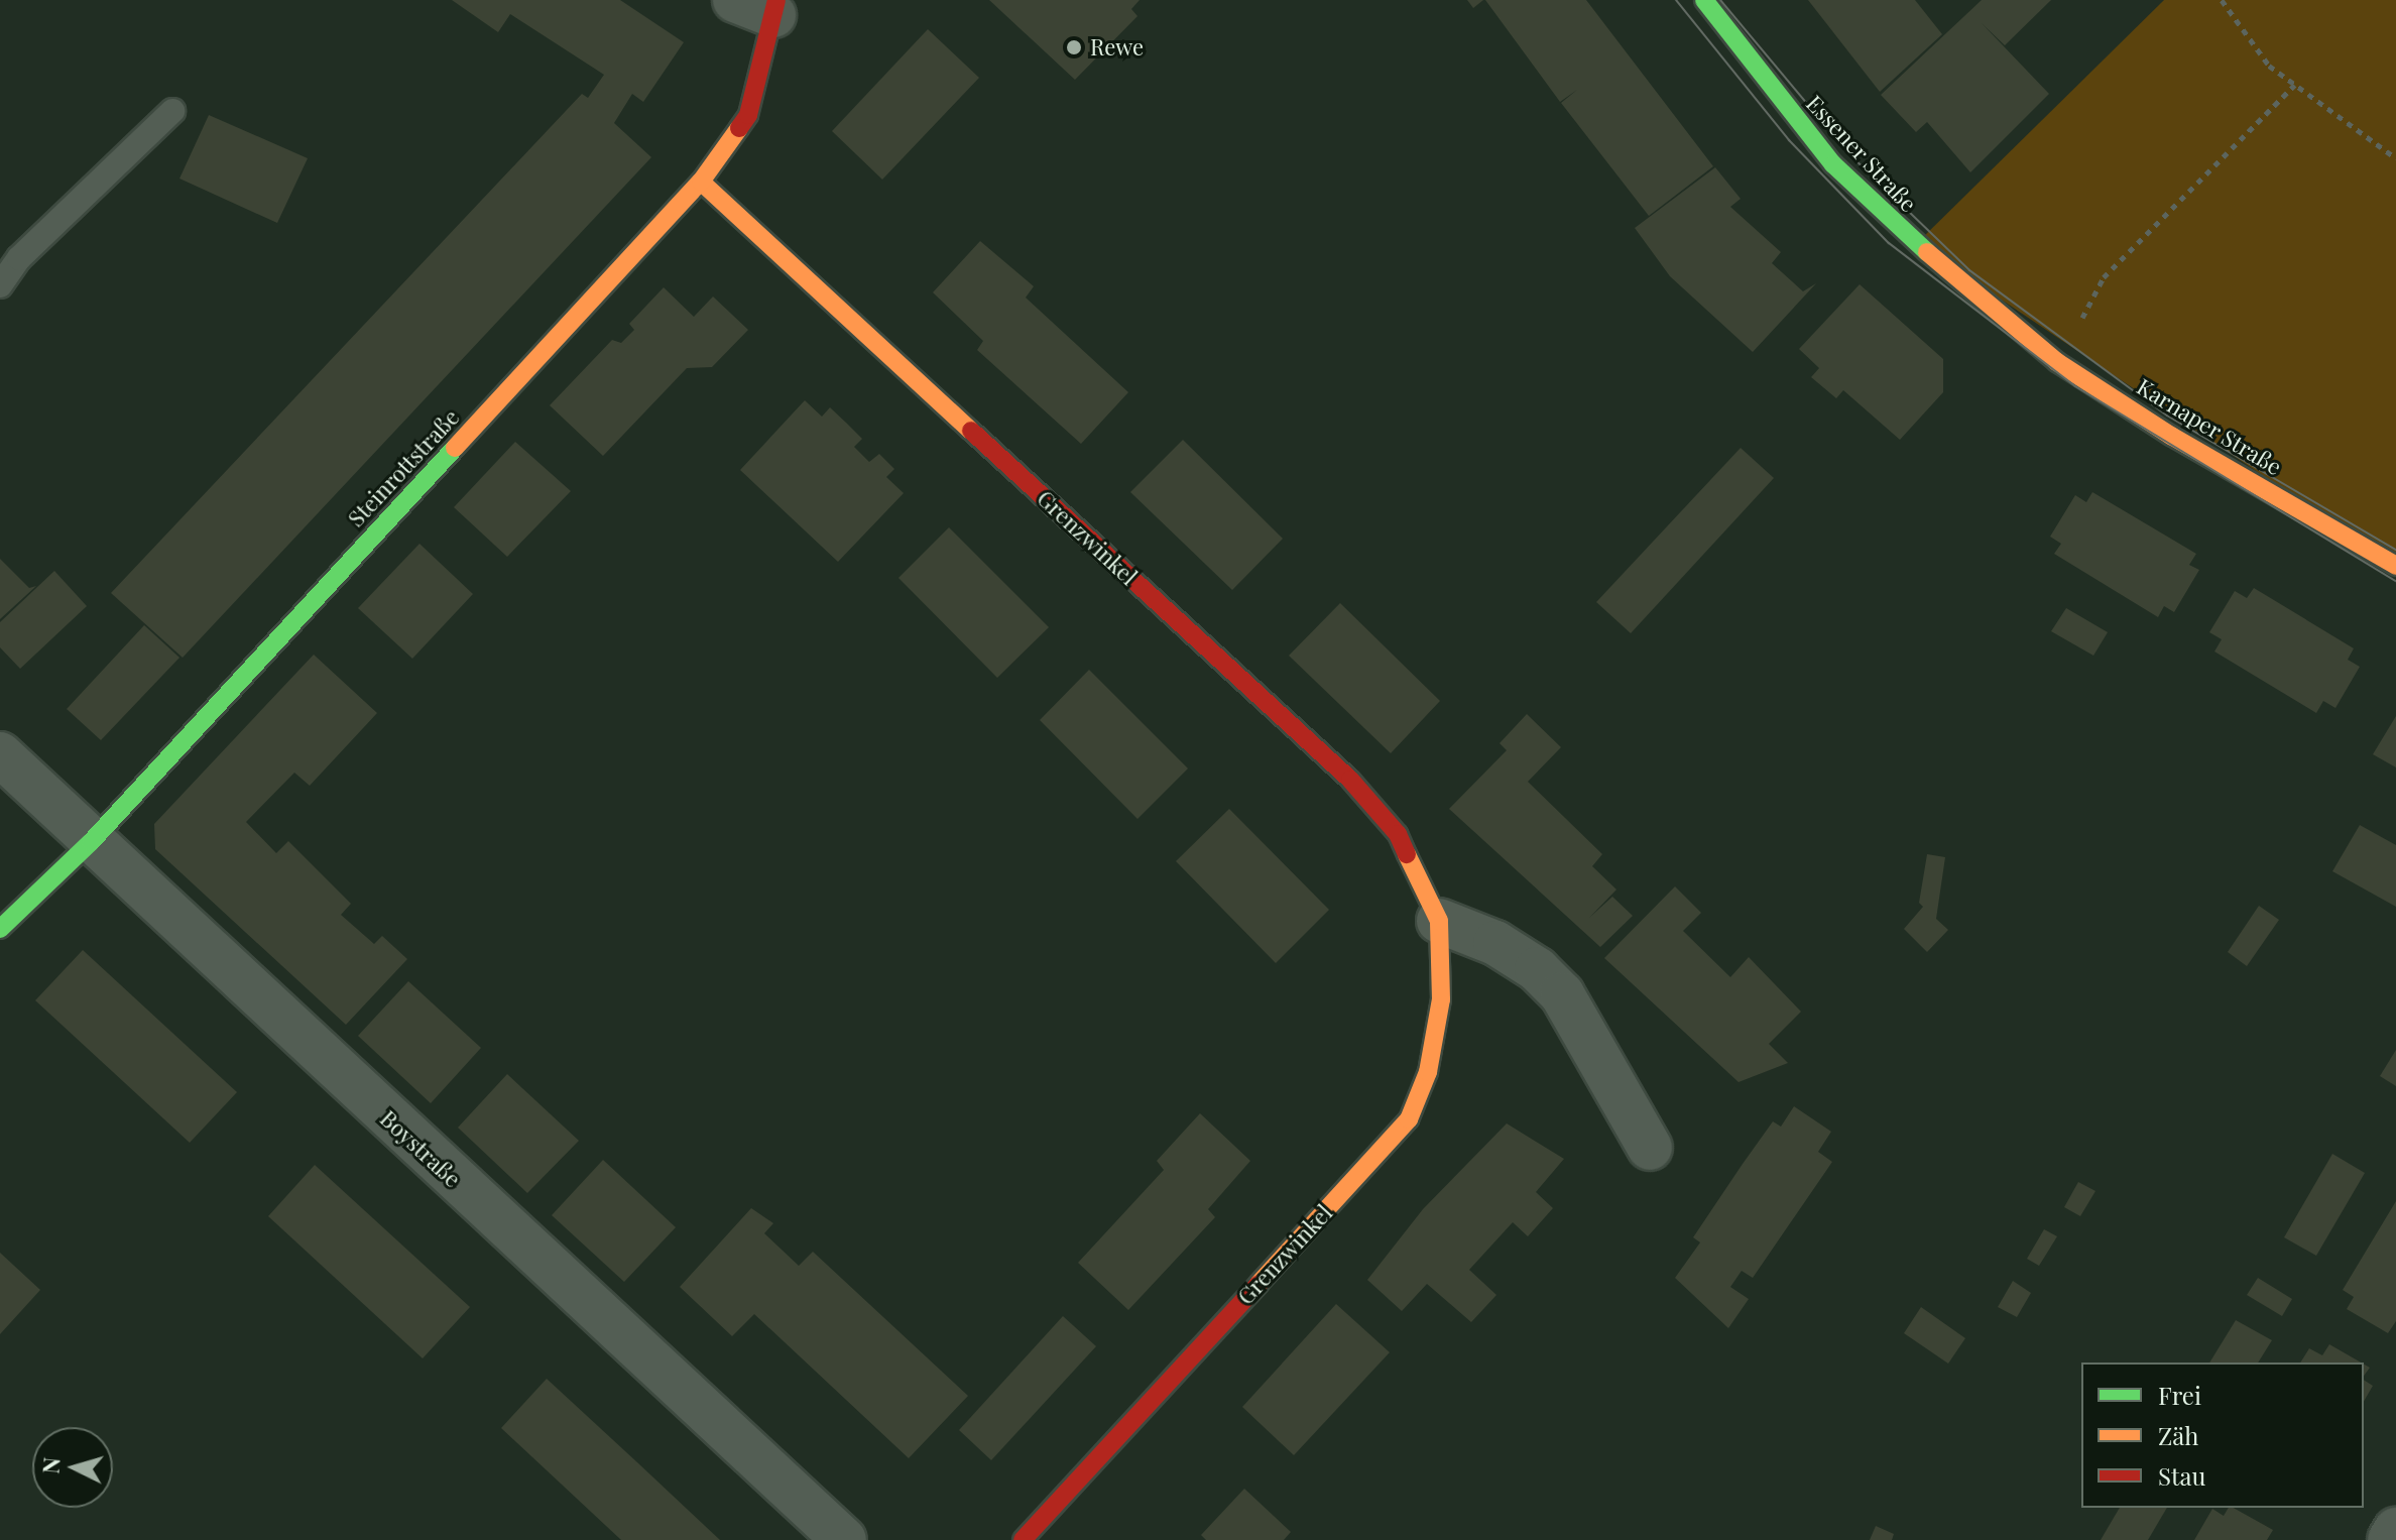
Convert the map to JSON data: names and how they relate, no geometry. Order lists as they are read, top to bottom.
{
  "streets": {
    "street": [
      "Essener Straße",
      "Karnaper Straße",
      "Steinrottstraße",
      "Grenzwinkel",
      "Boystraße"
    ]
  },
  "crossings": [
    ["Essener Straße", "Karnaper Straße"],
    ["Steinrottstraße", "Grenzwinkel"],
    ["Steinrottstraße", "Boystraße"]
  ],
  "places": ["Rewe"],
  "legend": ["Frei", "Zäh", "Stau"],
  "north": "left"
}
